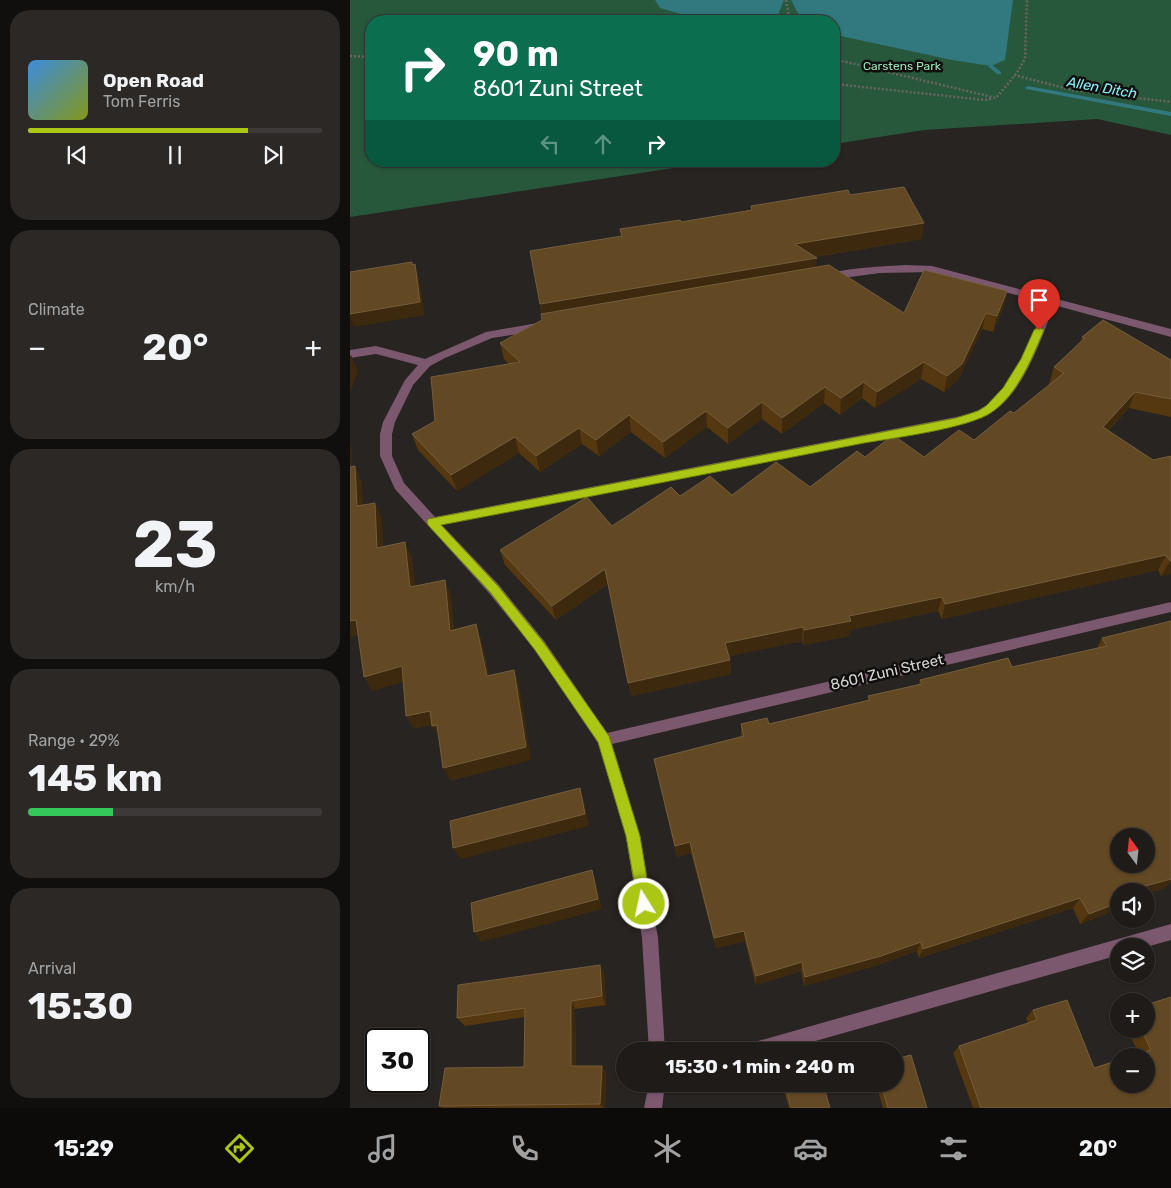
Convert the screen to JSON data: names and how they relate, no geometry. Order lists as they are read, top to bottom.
{
  "streets": {
    "street": ["8601 Zuni Street"]
  },
  "water": ["Allen Ditch"],
  "parks": ["Carstens Park"],
  "north": "top",
  "page": {
    "turn": ["90 m", "8601 Zuni Street"],
    "song": ["Open Road", "Tom Ferris"],
    "tile": [
      "Climate",
      ["23", "km/h"],
      ["Range · 29%", "145 km"],
      ["Arrival", "15:30"]
    ],
    "heat": ["−", "20°", "+"],
    "map_buttons": ["+", "−"],
    "limit": "30",
    "trip": "15:30 · 1 min · 240 m",
    "tabs": ["15:29", "20°"]
  }
}
